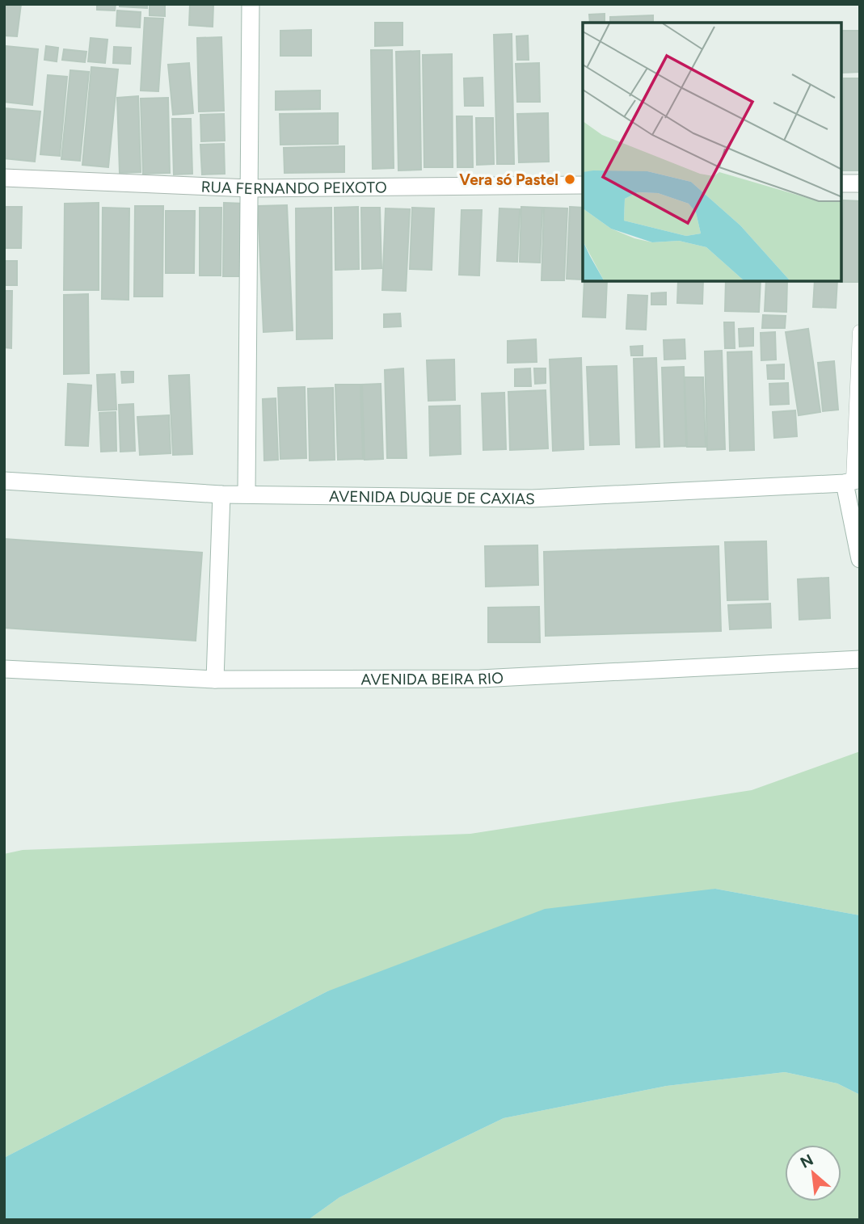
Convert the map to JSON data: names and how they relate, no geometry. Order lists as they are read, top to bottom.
{
  "streets": {
    "main road": ["RUA FERNANDO PEIXOTO", "AVENIDA DUQUE DE CAXIAS", "AVENIDA BEIRA RIO"]
  },
  "places": ["Vera só Pastel"],
  "north": "top left"
}
